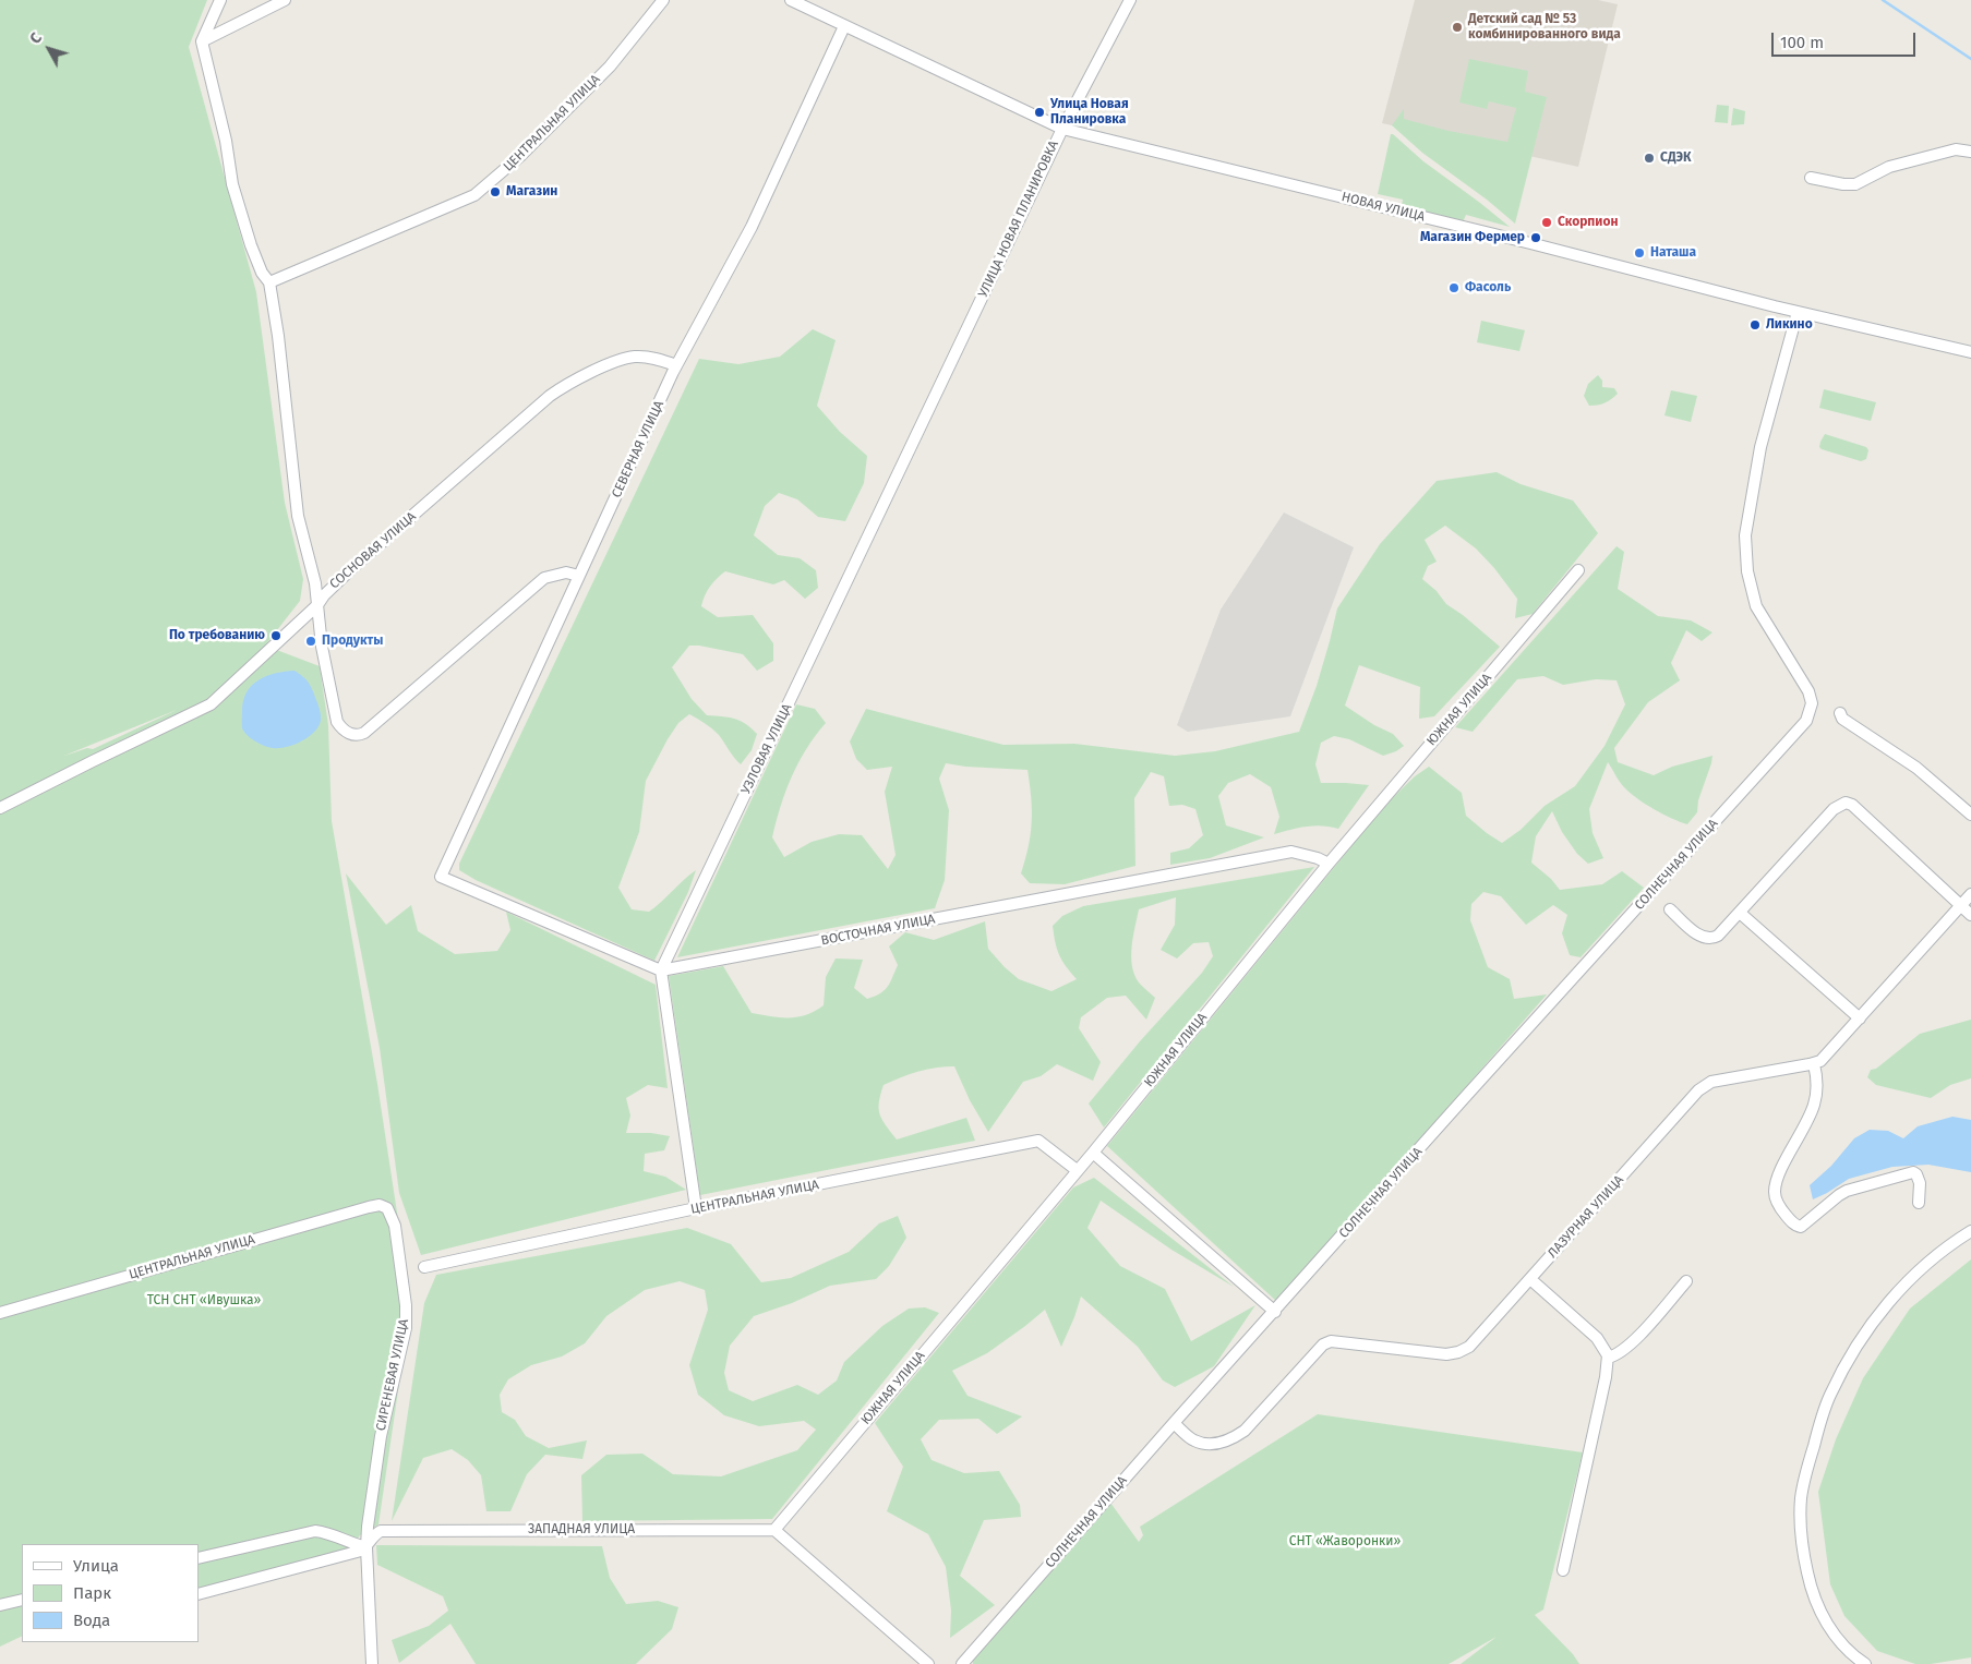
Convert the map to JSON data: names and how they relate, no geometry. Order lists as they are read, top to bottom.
{
  "streets": {
    "street": [
      "ЦЕНТРАЛЬНАЯ УЛИЦА",
      "НОВАЯ УЛИЦА",
      "УЛИЦА НОВАЯ ПЛАНИРОВКА",
      "СЕВЕРНАЯ УЛИЦА",
      "СОСНОВАЯ УЛИЦА",
      "ЮЖНАЯ УЛИЦА",
      "УЗЛОВАЯ УЛИЦА",
      "СОЛНЕЧНАЯ УЛИЦА",
      "ВОСТОЧНАЯ УЛИЦА",
      "ЛАЗУРНАЯ УЛИЦА",
      "СИРЕНЕВАЯ УЛИЦА",
      "ЗАПАДНАЯ УЛИЦА"
    ]
  },
  "crossings": [
    ["ЦЕНТРАЛЬНАЯ УЛИЦА", "ЮЖНАЯ УЛИЦА"],
    ["ЦЕНТРАЛЬНАЯ УЛИЦА", "СИРЕНЕВАЯ УЛИЦА"],
    ["НОВАЯ УЛИЦА", "УЛИЦА НОВАЯ ПЛАНИРОВКА"],
    ["НОВАЯ УЛИЦА", "СЕВЕРНАЯ УЛИЦА"],
    ["НОВАЯ УЛИЦА", "СОЛНЕЧНАЯ УЛИЦА"],
    ["УЛИЦА НОВАЯ ПЛАНИРОВКА", "УЗЛОВАЯ УЛИЦА"],
    ["СЕВЕРНАЯ УЛИЦА", "СОСНОВАЯ УЛИЦА"],
    ["СЕВЕРНАЯ УЛИЦА", "УЗЛОВАЯ УЛИЦА"],
    ["СЕВЕРНАЯ УЛИЦА", "ВОСТОЧНАЯ УЛИЦА"],
    ["ЮЖНАЯ УЛИЦА", "ВОСТОЧНАЯ УЛИЦА"],
    ["ЮЖНАЯ УЛИЦА", "ЗАПАДНАЯ УЛИЦА"],
    ["УЗЛОВАЯ УЛИЦА", "ВОСТОЧНАЯ УЛИЦА"],
    ["СОЛНЕЧНАЯ УЛИЦА", "ЛАЗУРНАЯ УЛИЦА"],
    ["СИРЕНЕВАЯ УЛИЦА", "ЗАПАДНАЯ УЛИЦА"]
  ],
  "parks": ["ТСН СНТ «Ивушка»", "СНТ «Жаворонки»"],
  "places": [
    "Детский сад № 53 комбинированного вида",
    "Улица Новая Планировка",
    "СДЭК",
    "Магазин",
    "Скорпион",
    "Магазин Фермер",
    "Наташа",
    "Фасоль",
    "Ликино",
    "По требованию",
    "Продукты"
  ],
  "legend": ["Улица", "Парк", "Вода"],
  "scale_bar": "100 m",
  "north": "top left"
}
